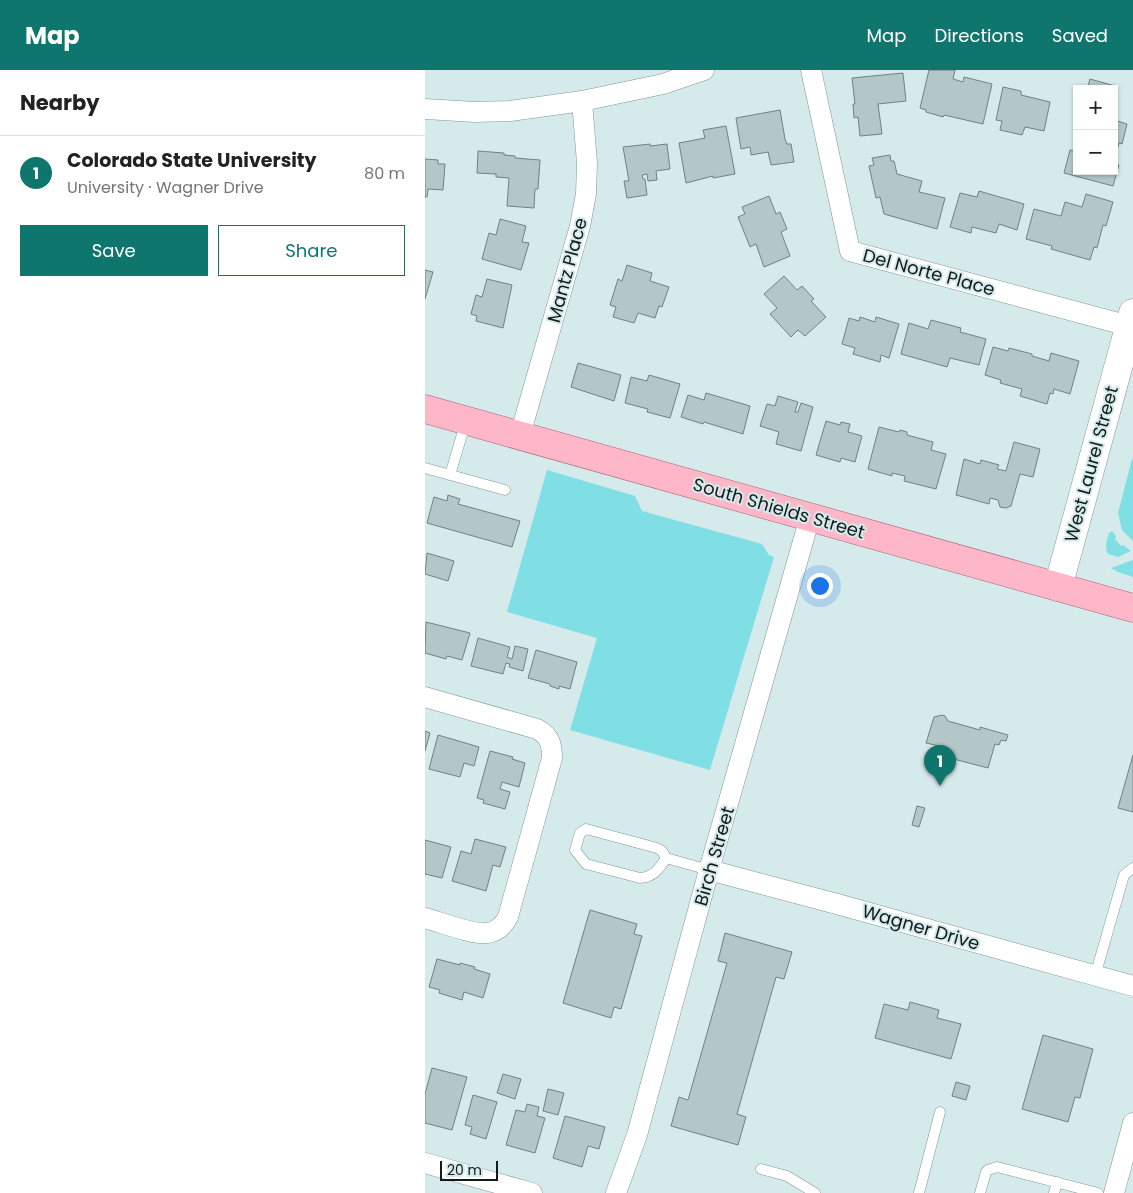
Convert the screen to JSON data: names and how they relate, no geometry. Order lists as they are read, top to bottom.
{
  "streets": {
    "main road": ["West Laurel Street", "South Shields Street"],
    "street": [
      "Mantz Place",
      "Del Norte Place",
      "Birch Street",
      "Wagner Drive"
    ]
  },
  "crossings": [
    ["Mantz Place", "South Shields Street"],
    ["Del Norte Place", "West Laurel Street"],
    ["West Laurel Street", "South Shields Street"],
    ["South Shields Street", "Birch Street"],
    ["Birch Street", "Wagner Drive"]
  ],
  "scale_bar": "20 m",
  "page": {
    "header": "Map",
    "nav": ["Map", "Directions", "Saved"],
    "heading": "Nearby",
    "map_buttons": ["+", "−"],
    "list": [
      {
        "mark": "1",
        "name": "Colorado State University",
        "note": "University · Wagner Drive",
        "value": "80 m"
      }
    ],
    "buttons": ["Save", "Share"],
    "pins": "1",
    "scale": "20 m"
  }
}
